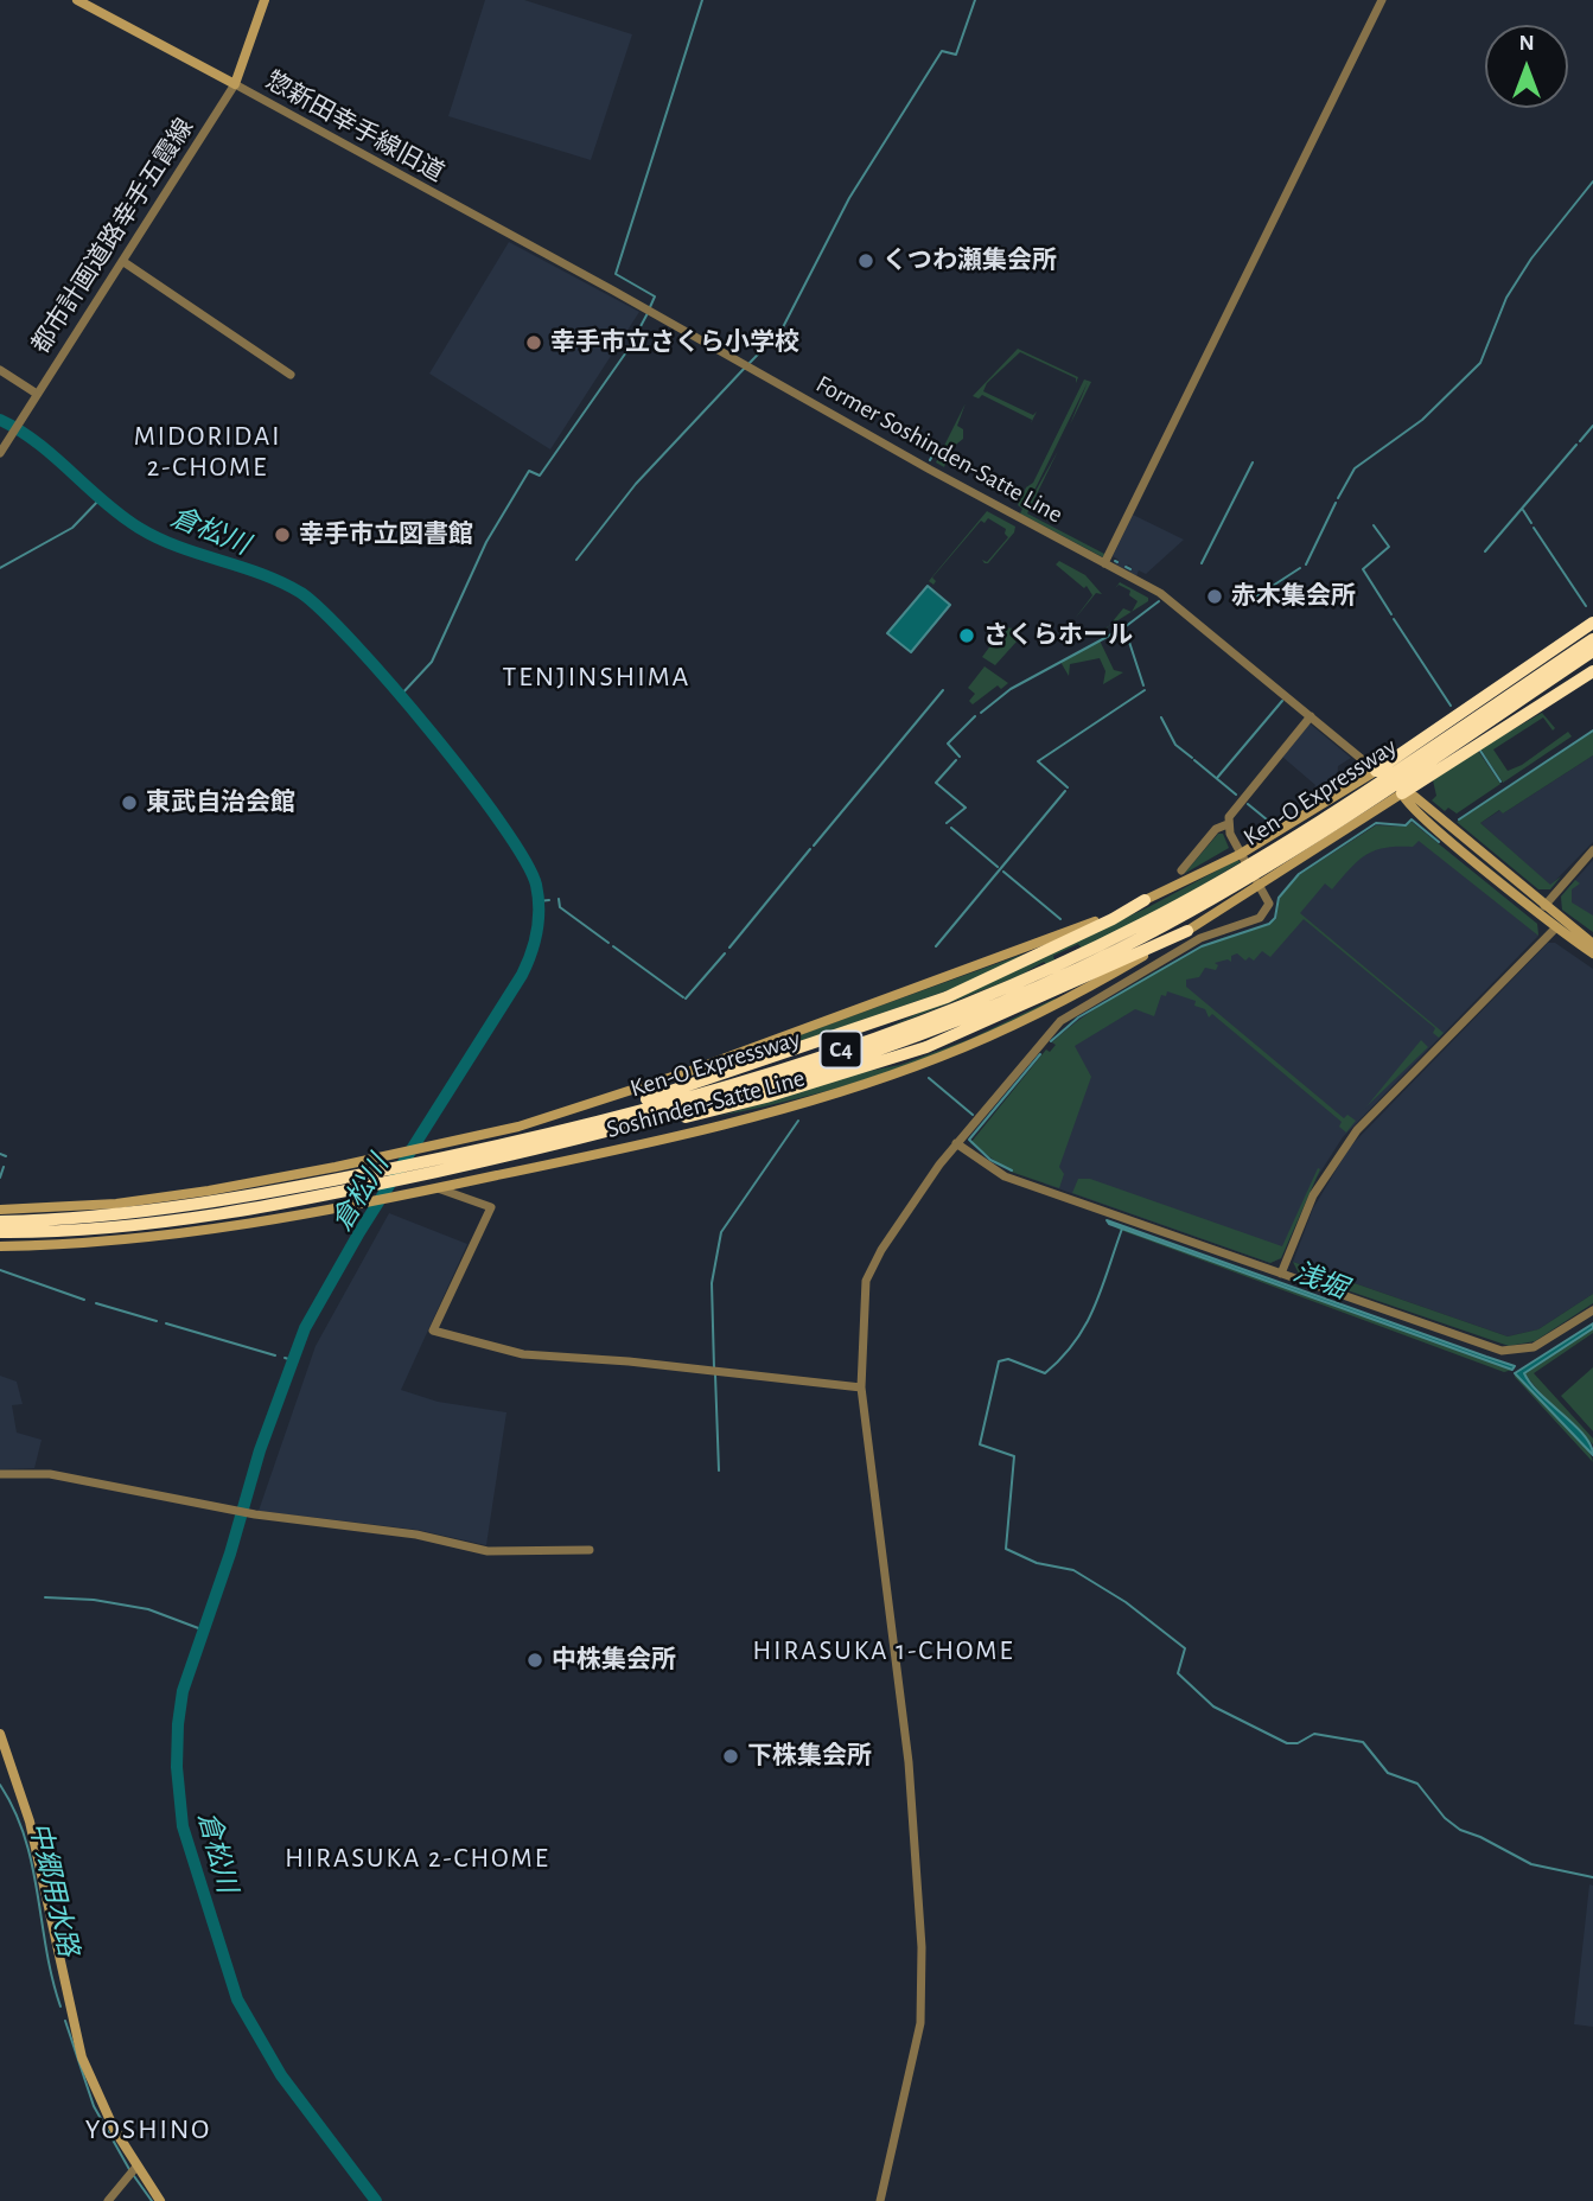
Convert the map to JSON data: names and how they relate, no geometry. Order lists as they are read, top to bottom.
{
  "streets": {
    "highway": ["Ken-O Expressway", "C4"],
    "main road": ["Soshinden-Satte Line"],
    "street": ["惣新田幸手線旧道", "都市計画道路幸手五霞線"]
  },
  "crossings": [
    ["惣新田幸手線旧道", "都市計画道路幸手五霞線"]
  ],
  "districts": [
    "MIDORIDAI 2-CHOME",
    "TENJINSHIMA",
    "HIRASUKA 1-CHOME",
    "HIRASUKA 2-CHOME",
    "YOSHINO"
  ],
  "water": ["倉松川", "浅堀", "中郷用水路"],
  "places": [
    "くつわ瀬集会所",
    "幸手市立さくら小学校",
    "幸手市立図書館",
    "赤木集会所",
    "さくらホール",
    "東武自治会館",
    "中株集会所",
    "下株集会所"
  ],
  "north": "top"
}
